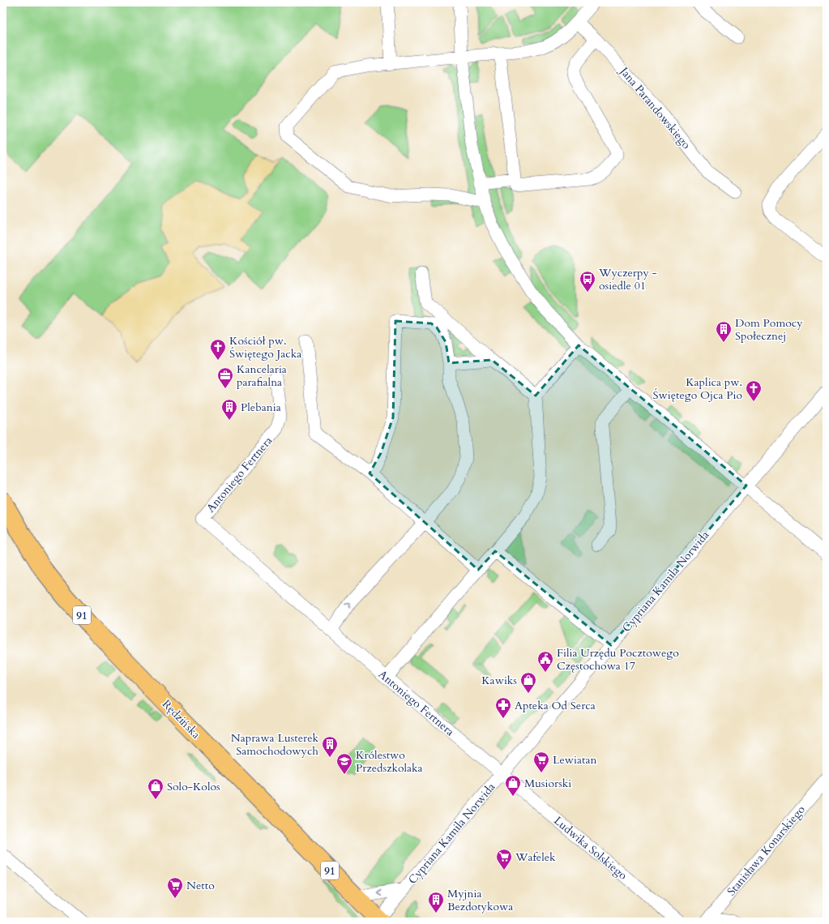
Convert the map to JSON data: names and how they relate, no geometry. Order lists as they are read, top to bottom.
{
  "streets": {
    "main road": ["91", "Rędzińska"],
    "street": [
      "Jana Parandowskiego",
      "Antoniego Fertnera",
      "Cypriana Kamila Norwida",
      "Ludwika Solskiego",
      "Stanisława Konarskiego"
    ]
  },
  "crossings": [
    ["Antoniego Fertnera", "Cypriana Kamila Norwida"],
    ["Antoniego Fertnera", "Ludwika Solskiego"],
    ["Cypriana Kamila Norwida", "Rędzińska"],
    ["Cypriana Kamila Norwida", "Ludwika Solskiego"]
  ],
  "places": {
    "bus stop": ["Wyczerpy - osiedle 01"],
    "building": [
      "Dom Pomocy Społecznej",
      "Plebania",
      "Naprawa Lusterek Samochodowych",
      "Myjnia Bezdotykowa"
    ],
    "church": ["Kościół pw. Świętego Jacka", "Kaplica pw. Świętego Ojca Pio"],
    "office": ["Kancelaria parafialna"],
    "public building": ["Filia Urzędu Pocztowego Częstochowa 17"],
    "shop": ["Kawiks", "Musiorski", "Solo-Kolos"],
    "pharmacy": ["Apteka Od Serca"],
    "supermarket": ["Lewiatan", "Wafelek", "Netto"],
    "school or university": ["Królestwo Przedszkolaka"]
  }
}
